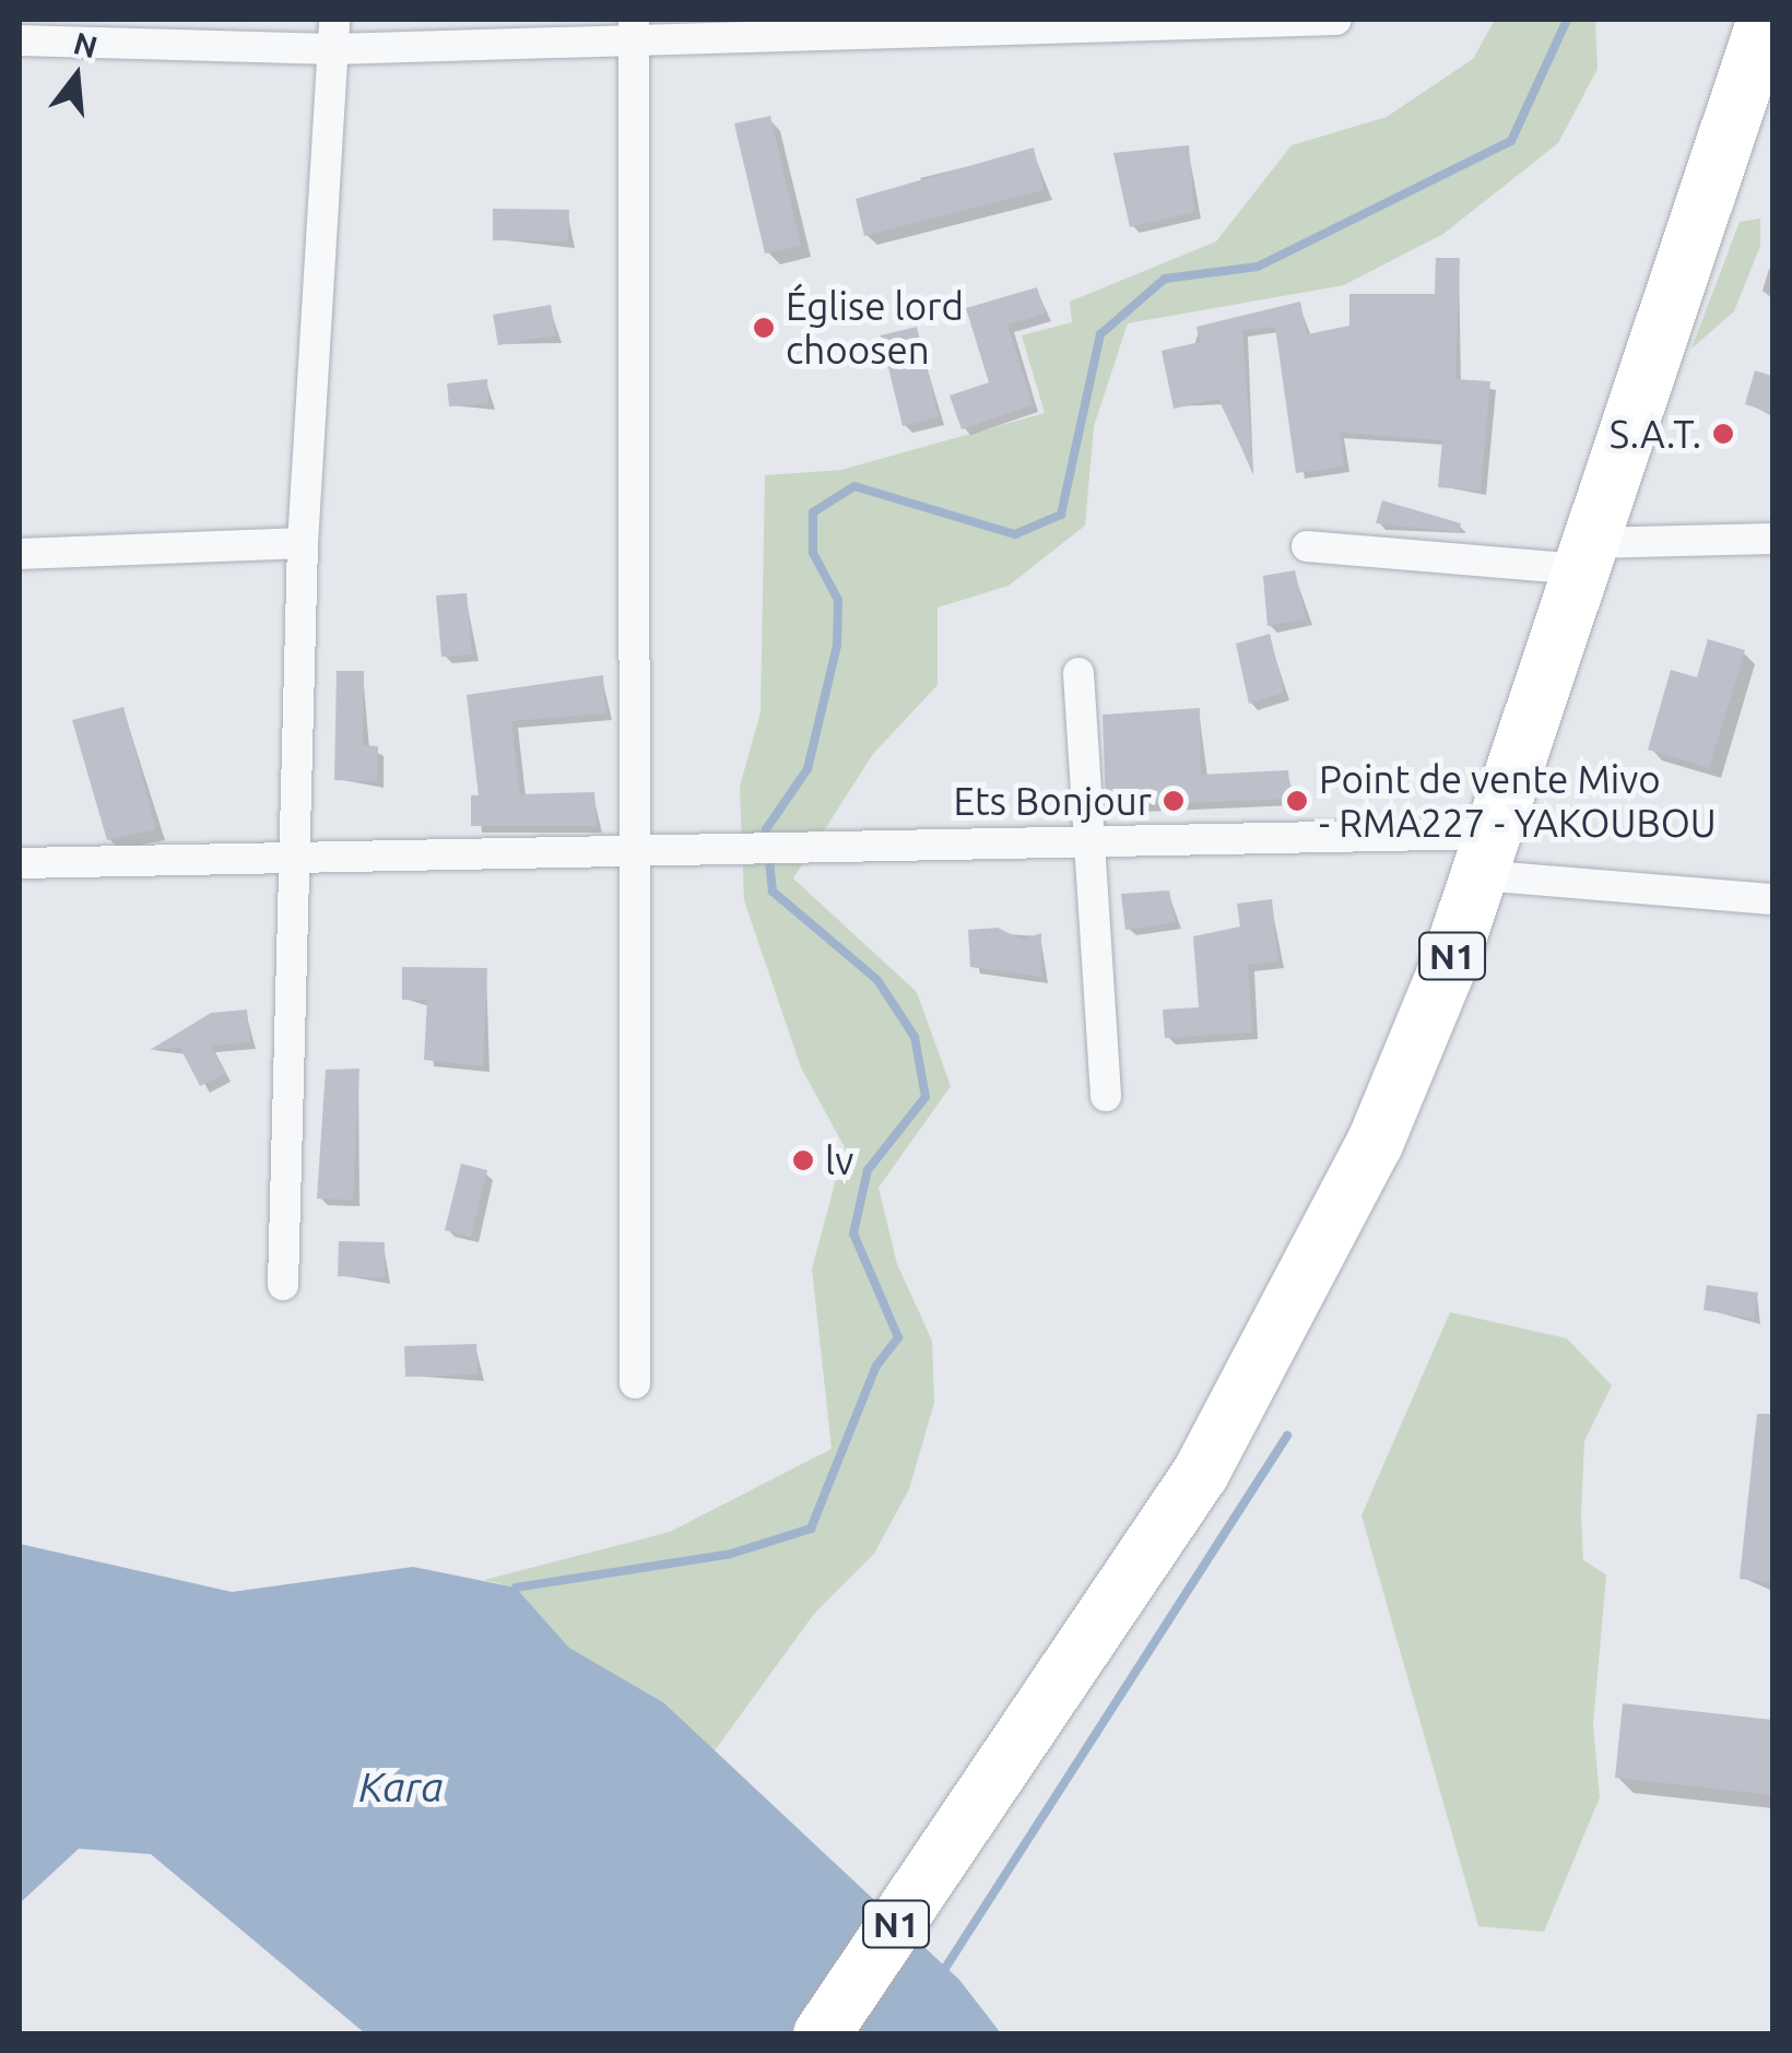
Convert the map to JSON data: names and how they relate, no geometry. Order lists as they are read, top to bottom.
{
  "streets": {
    "highway": ["N1"]
  },
  "water": ["Kara"],
  "places": [
    "Église lord choosen",
    "S.A.T.",
    "Ets Bonjour",
    "Point de vente Mivo - RMA227 - YAKOUBOU",
    "lv"
  ],
  "north": "top"
}
